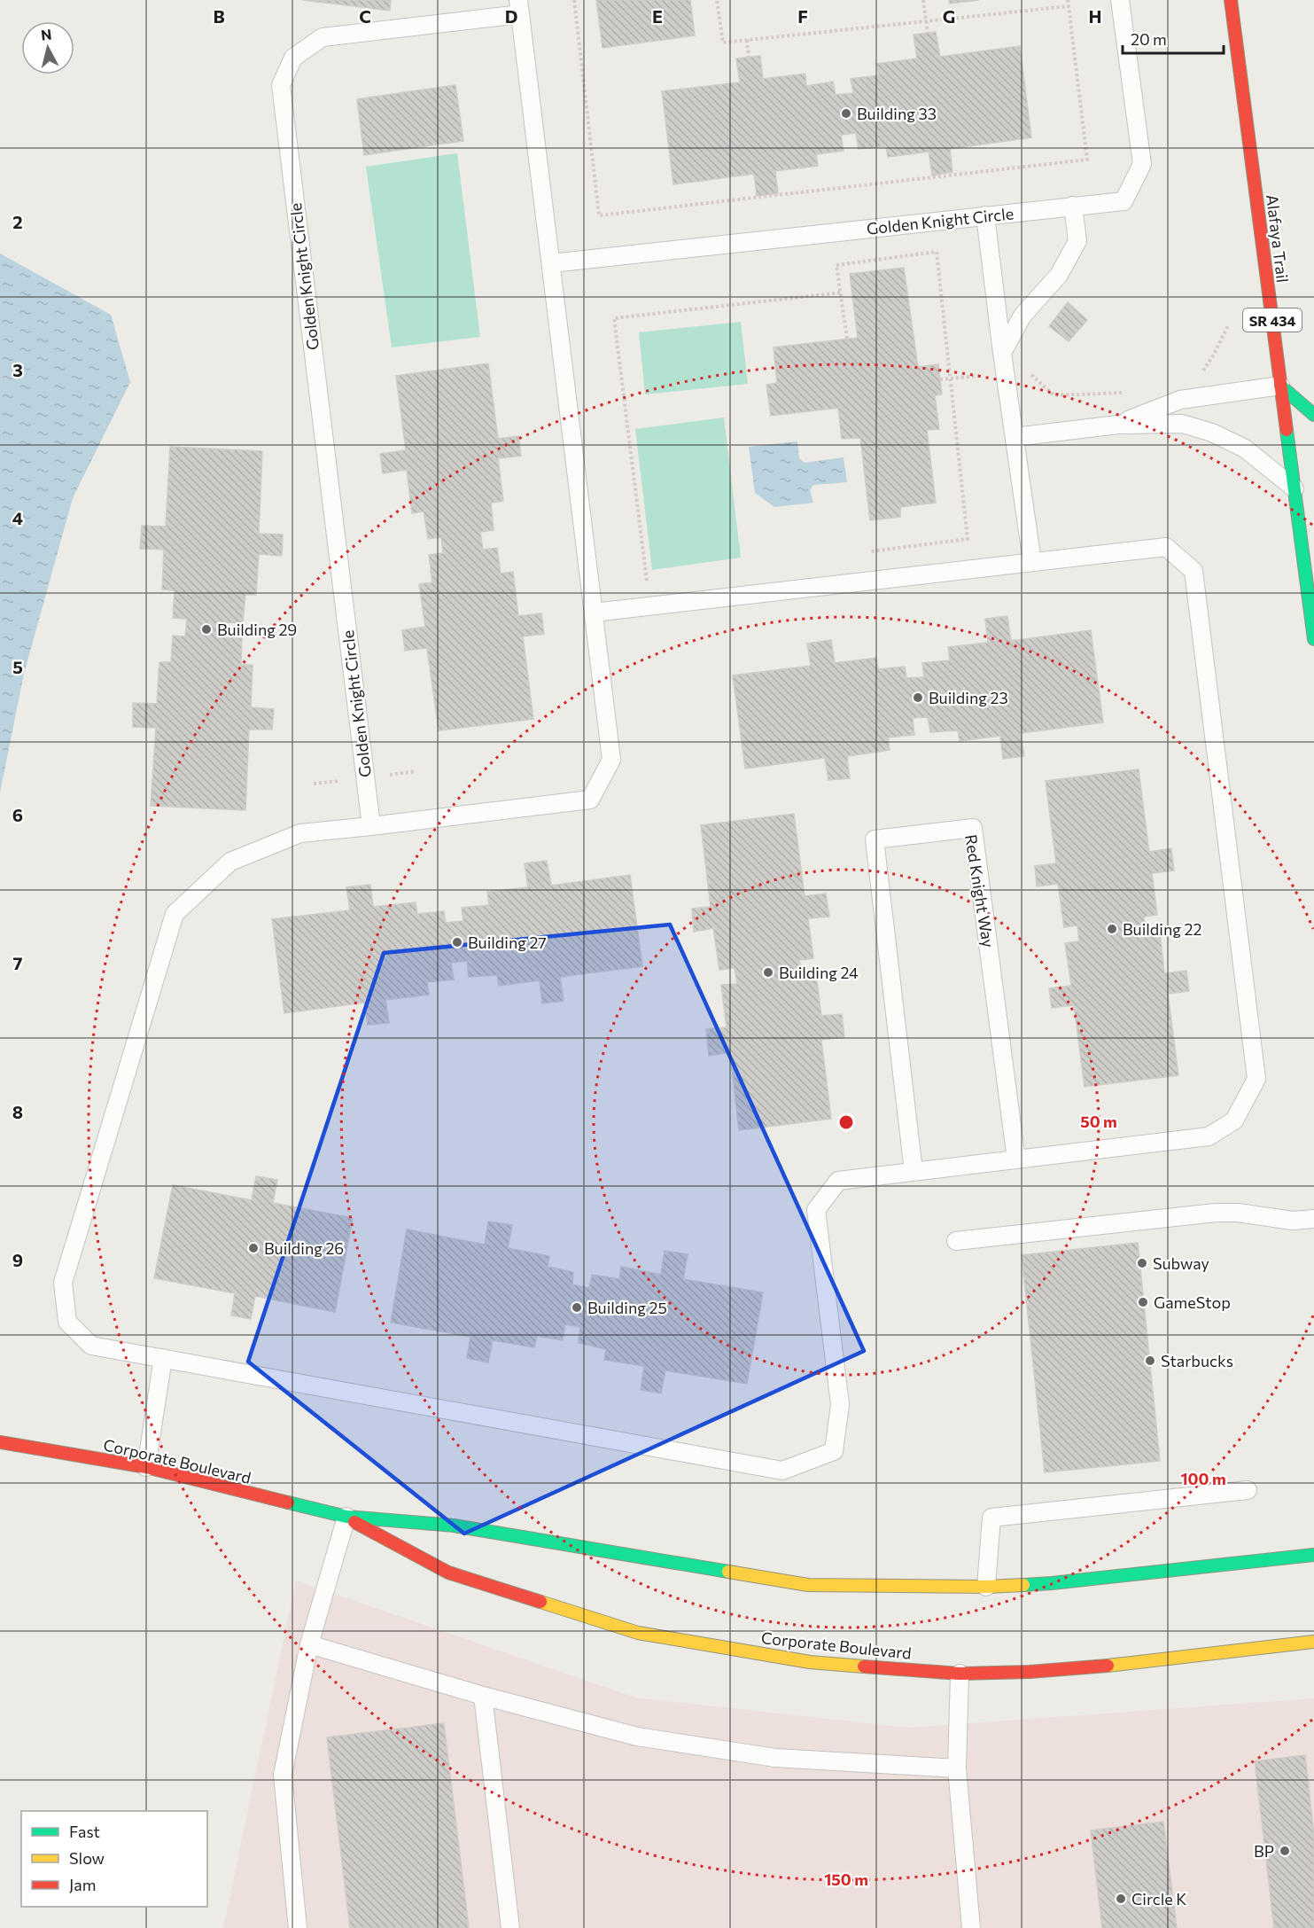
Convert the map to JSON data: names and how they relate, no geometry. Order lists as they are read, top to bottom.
{
  "streets": {
    "street": ["Alafaya Trail", "SR 434", "Corporate Boulevard"],
    "lane": ["Golden Knight Circle", "Red Knight Way"]
  },
  "places": [
    "Building 33",
    "Building 29",
    "Building 23",
    "Building 22",
    "Building 27",
    "Building 24",
    "Building 26",
    "Subway",
    "GameStop",
    "Building 25",
    "Starbucks",
    "BP",
    "Circle K"
  ],
  "legend": ["Fast", "Slow", "Jam"],
  "scale_bar": "20 m",
  "north": "top",
  "grid": {
    "columns": [
      "B",
      "C",
      "D",
      "E",
      "F",
      "G",
      "H"
    ],
    "rows": [
      "2",
      "3",
      "4",
      "5",
      "6",
      "7",
      "8",
      "9"
    ]
  },
  "rings": ["50 m", "100 m", "150 m"]
}
